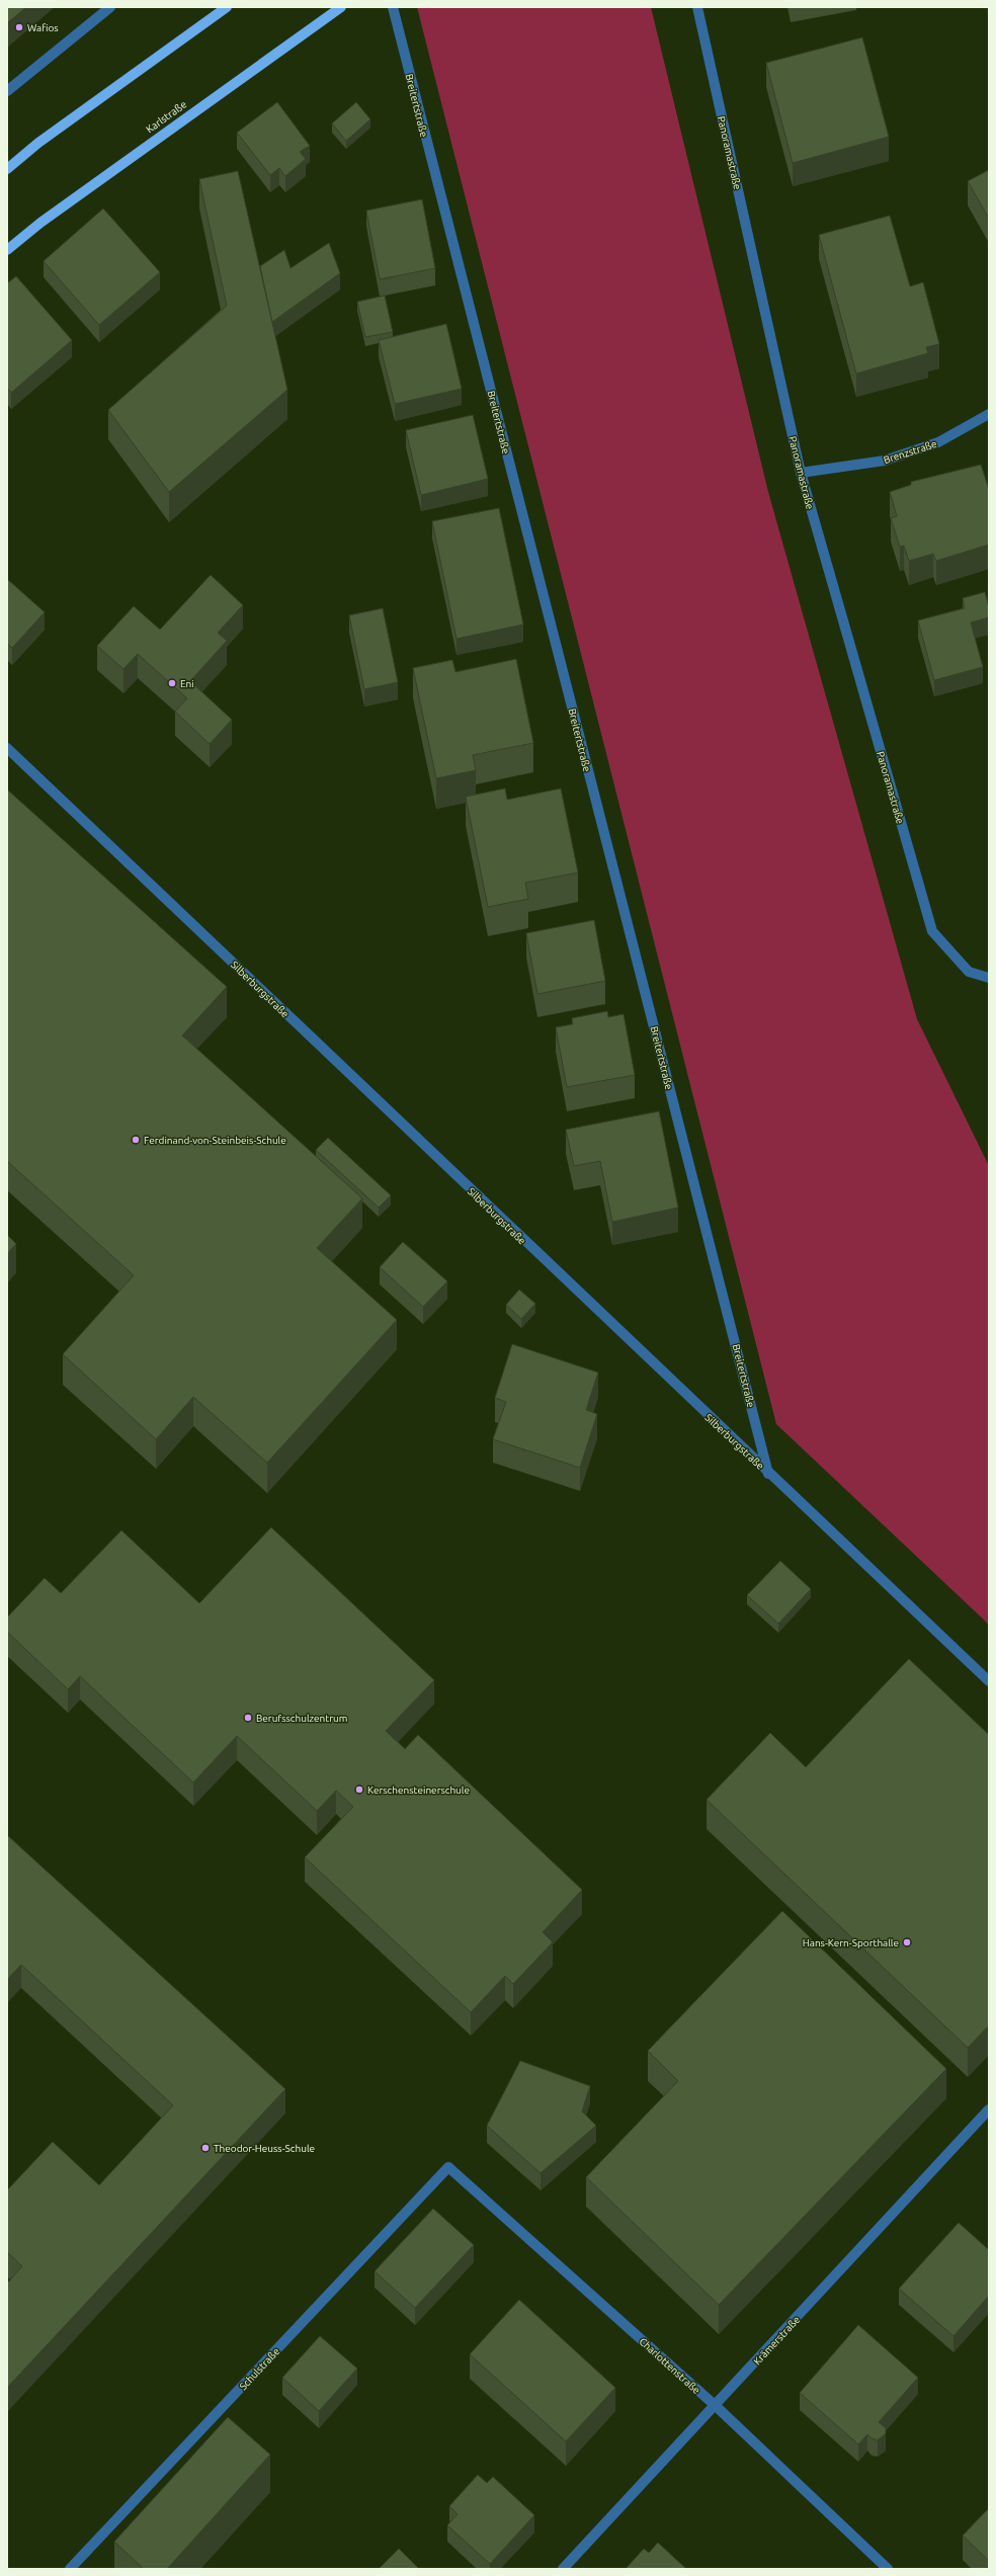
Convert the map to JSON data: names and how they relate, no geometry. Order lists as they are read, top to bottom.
{
  "streets": {
    "main road": ["Karlstraße"],
    "street": [
      "Breitertstraße",
      "Panoramastraße",
      "Brenzstraße",
      "Silberburgstraße",
      "Krämerstraße",
      "Charlottenstraße",
      "Schulstraße"
    ]
  },
  "crossings": [
    ["Breitertstraße", "Silberburgstraße"],
    ["Panoramastraße", "Brenzstraße"],
    ["Krämerstraße", "Charlottenstraße"],
    ["Charlottenstraße", "Schulstraße"]
  ],
  "places": [
    "Wafios",
    "Eni",
    "Ferdinand-von-Steinbeis-Schule",
    "Berufsschulzentrum",
    "Kerschensteinerschule",
    "Hans-Kern-Sporthalle",
    "Theodor-Heuss-Schule"
  ]
}
